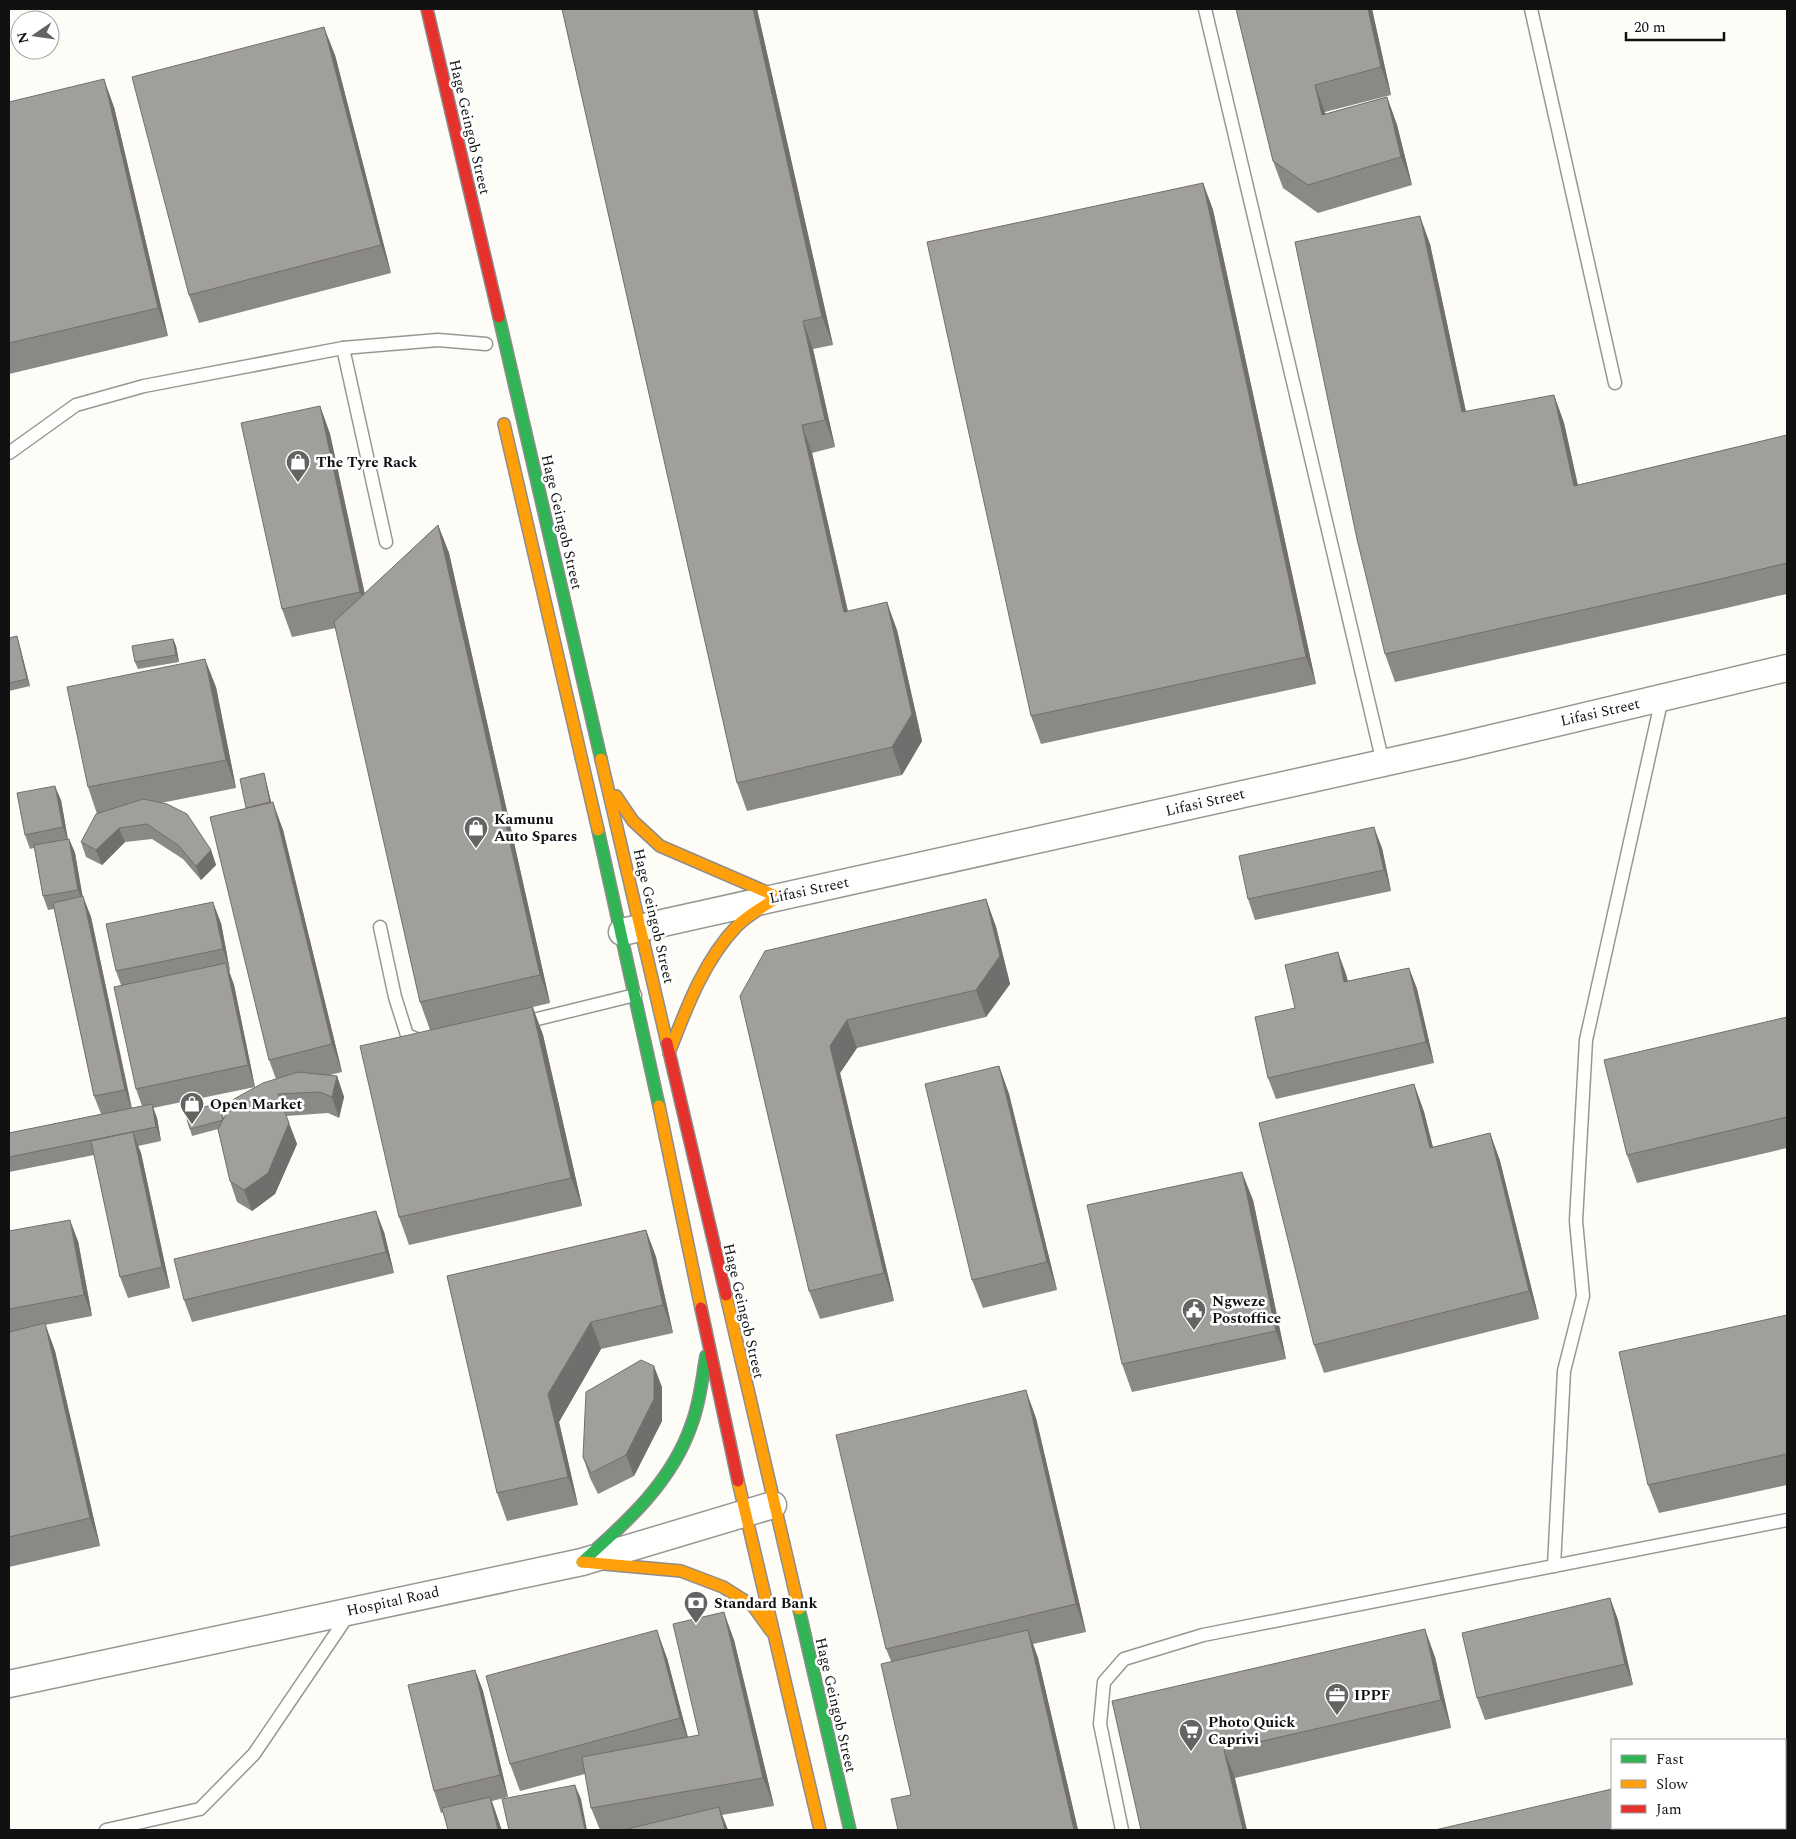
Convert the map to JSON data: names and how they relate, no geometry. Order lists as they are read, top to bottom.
{
  "streets": {
    "street": ["Hage Geingob Street", "Lifasi Street", "Hospital Road"]
  },
  "crossings": [
    ["Hage Geingob Street", "Lifasi Street"],
    ["Hage Geingob Street", "Hospital Road"]
  ],
  "places": {
    "shop": ["The Tyre Rack", "Kamunu Auto Spares", "Open Market"],
    "public building": ["Ngweze Postoffice"],
    "bank": ["Standard Bank"],
    "office": ["IPPF"],
    "supermarket": ["Photo Quick Caprivi"]
  },
  "legend": ["Fast", "Slow", "Jam"],
  "scale_bar": "20 m",
  "north": "left"
}
